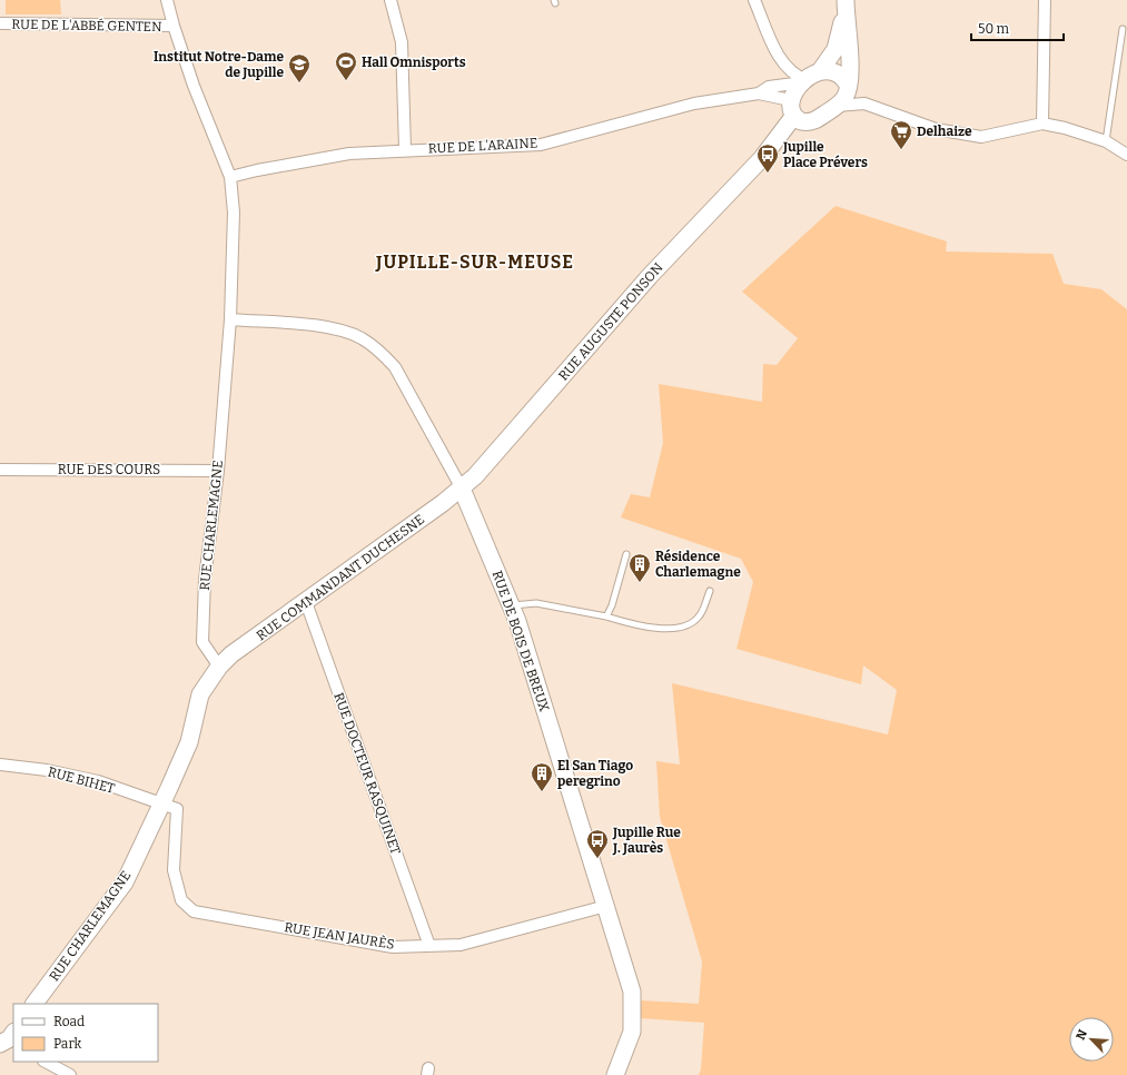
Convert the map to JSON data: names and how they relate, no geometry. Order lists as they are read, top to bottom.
{
  "streets": {
    "street": [
      "RUE DE L'ABBÉ GENTEN",
      "RUE DE L'ARAINE",
      "RUE AUGUSTE PONSON",
      "RUE DES COURS",
      "RUE CHARLEMAGNE",
      "RUE COMMANDANT DUCHESNE",
      "RUE DE BOIS DE BREUX",
      "RUE DOCTEUR RASQUINET",
      "RUE BIHET",
      "RUE JEAN JAURÈS"
    ]
  },
  "crossings": [
    ["RUE DE L'ABBÉ GENTEN", "RUE CHARLEMAGNE"],
    ["RUE DE L'ARAINE", "RUE CHARLEMAGNE"],
    ["RUE AUGUSTE PONSON", "RUE COMMANDANT DUCHESNE"],
    ["RUE AUGUSTE PONSON", "RUE DE BOIS DE BREUX"],
    ["RUE DES COURS", "RUE CHARLEMAGNE"],
    ["RUE CHARLEMAGNE", "RUE COMMANDANT DUCHESNE"],
    ["RUE CHARLEMAGNE", "RUE DE BOIS DE BREUX"],
    ["RUE CHARLEMAGNE", "RUE BIHET"],
    ["RUE CHARLEMAGNE", "RUE JEAN JAURÈS"],
    ["RUE COMMANDANT DUCHESNE", "RUE DE BOIS DE BREUX"],
    ["RUE COMMANDANT DUCHESNE", "RUE DOCTEUR RASQUINET"],
    ["RUE DE BOIS DE BREUX", "RUE JEAN JAURÈS"],
    ["RUE DOCTEUR RASQUINET", "RUE JEAN JAURÈS"],
    ["RUE BIHET", "RUE JEAN JAURÈS"]
  ],
  "districts": ["JUPILLE-SUR-MEUSE"],
  "places": {
    "sports": ["Hall Omnisports"],
    "school or university": ["Institut Notre-Dame de Jupille"],
    "supermarket": ["Delhaize"],
    "bus stop": ["Jupille Place Prévers", "Jupille Rue J. Jaurès"],
    "building": ["Résidence Charlemagne", "El San Tiago peregrino"]
  },
  "legend": ["Road", "Park"],
  "scale_bar": "50 m",
  "north": "top left"
}
